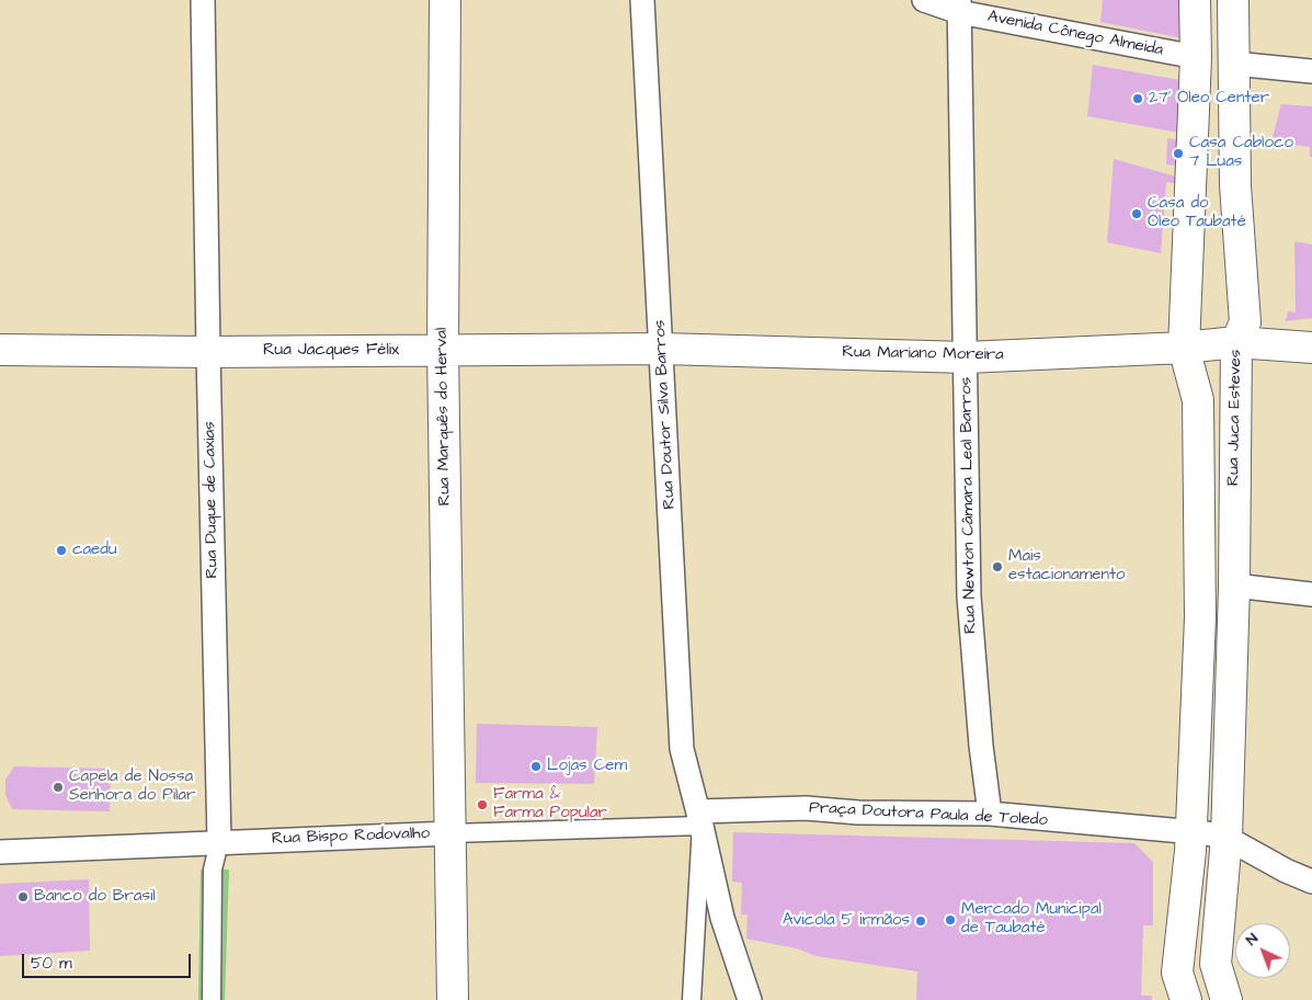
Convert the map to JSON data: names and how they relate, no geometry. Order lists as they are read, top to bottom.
{
  "streets": {
    "main road": [
      "Rua Jacques Félix",
      "Rua Mariano Moreira",
      "Rua Marquês do Herval",
      "Rua Juca Esteves"
    ],
    "street": [
      "Avenida Cônego Almeida",
      "Rua Doutor Silva Barros",
      "Rua Duque de Caxias",
      "Rua Newton Câmara Leal Barros",
      "Praça Doutora Paula de Toledo",
      "Rua Bispo Rodovalho"
    ]
  },
  "crossings": [
    ["Avenida Cônego Almeida", "Rua Newton Câmara Leal Barros"],
    ["Rua Jacques Félix", "Rua Mariano Moreira"],
    ["Rua Jacques Félix", "Rua Doutor Silva Barros"],
    ["Rua Jacques Félix", "Rua Marquês do Herval"],
    ["Rua Jacques Félix", "Rua Duque de Caxias"],
    ["Rua Mariano Moreira", "Rua Doutor Silva Barros"],
    ["Rua Mariano Moreira", "Rua Juca Esteves"],
    ["Rua Mariano Moreira", "Rua Newton Câmara Leal Barros"],
    ["Rua Doutor Silva Barros", "Praça Doutora Paula de Toledo"],
    ["Rua Doutor Silva Barros", "Rua Bispo Rodovalho"],
    ["Rua Marquês do Herval", "Rua Bispo Rodovalho"],
    ["Rua Juca Esteves", "Praça Doutora Paula de Toledo"],
    ["Rua Duque de Caxias", "Rua Bispo Rodovalho"],
    ["Rua Newton Câmara Leal Barros", "Praça Doutora Paula de Toledo"],
    ["Praça Doutora Paula de Toledo", "Rua Bispo Rodovalho"]
  ],
  "places": [
    "27' Óleo Center",
    "Casa Cabloco 7 Luas",
    "Casa do Óleo Taubaté",
    "caedu",
    "Mais estacionamento",
    "Lojas Cem",
    "Capela de Nossa Senhora do Pilar",
    "Farma & Farma Popular",
    "Banco do Brasil",
    "Mercado Municipal de Taubaté",
    "Avicola 5 irmãos"
  ],
  "scale_bar": "50 m",
  "north": "top left"
}
